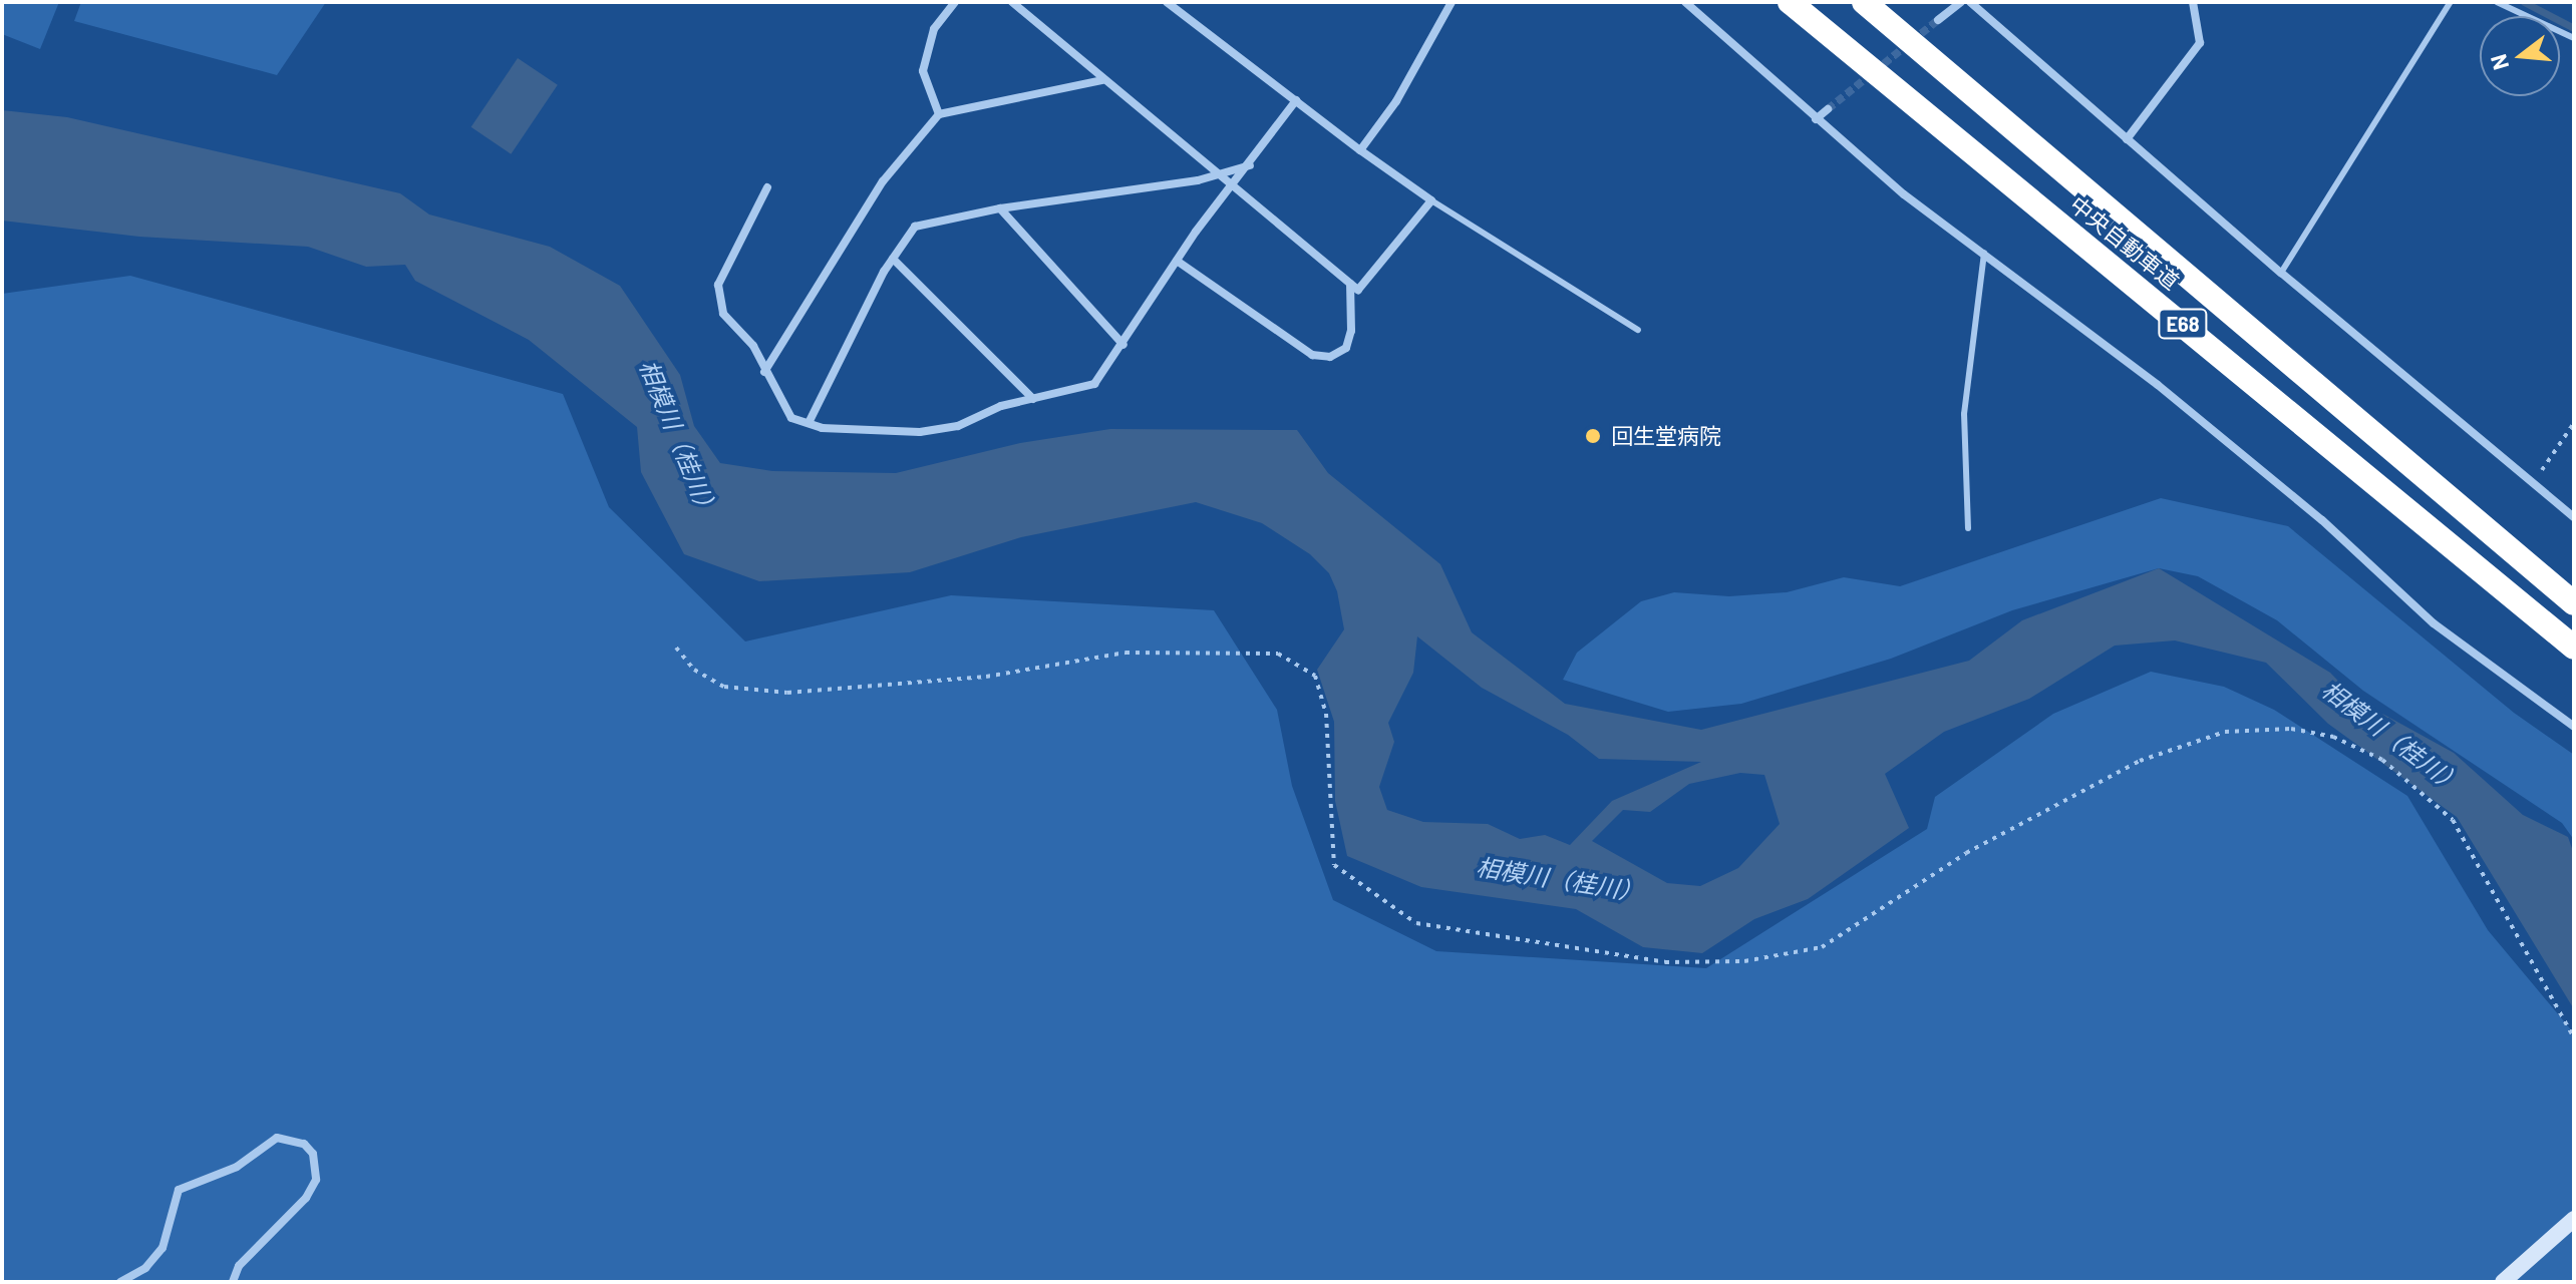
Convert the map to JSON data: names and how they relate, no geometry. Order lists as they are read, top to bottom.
{
  "streets": {
    "highway": ["中央自動車道", "E68"]
  },
  "water": ["相模川（桂川）"],
  "places": ["回生堂病院"],
  "north": "left"
}
